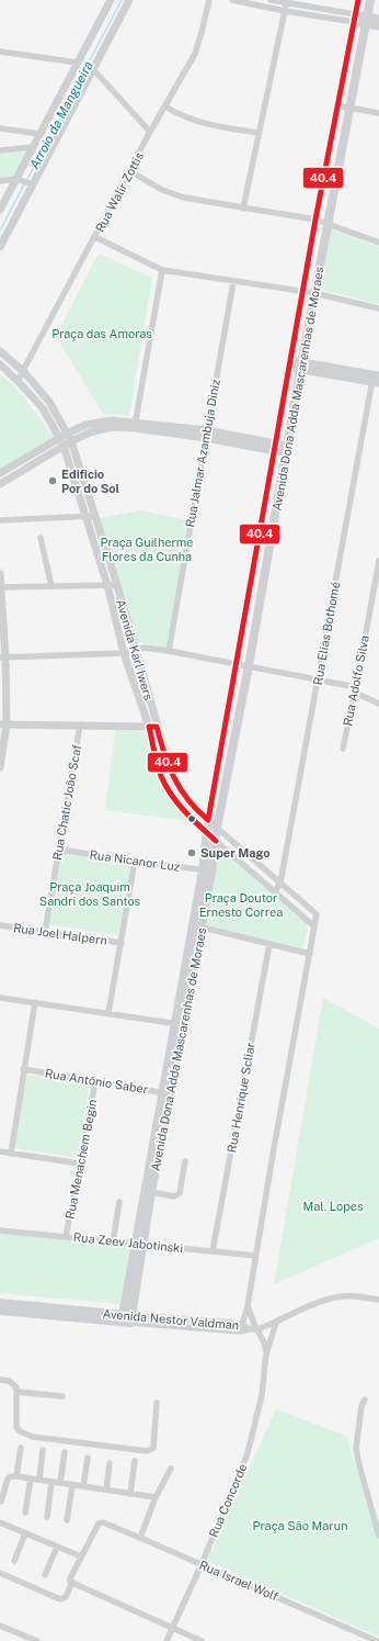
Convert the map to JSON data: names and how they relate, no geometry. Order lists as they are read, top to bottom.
{
  "streets": {
    "main road": ["Avenida Dona Adda Mascarenhas de Moraes", "Avenida Nestor Valdman"],
    "street": [
      "Rua Walir Zottis",
      "Rua Jalmar Azambuja Diniz",
      "Rua Elias Bothomé",
      "Avenida Karl Iwers",
      "Rua Adolfo Silva",
      "Rua Chatic João Scaf",
      "Rua Nicanor Luz",
      "Rua Joel Halpern",
      "Rua Antônio Saber",
      "Rua Henrique Scliar",
      "Rua Menachem Begin",
      "Rua Zeev Jabotinski",
      "Rua Concorde",
      "Rua Israel Wolf"
    ]
  },
  "crossings": [
    ["Rua Walir Zottis", "Avenida Karl Iwers"],
    ["Avenida Dona Adda Mascarenhas de Moraes", "Avenida Karl Iwers"],
    ["Avenida Dona Adda Mascarenhas de Moraes", "Rua Nicanor Luz"],
    ["Avenida Dona Adda Mascarenhas de Moraes", "Rua Antônio Saber"],
    ["Avenida Dona Adda Mascarenhas de Moraes", "Rua Zeev Jabotinski"],
    ["Avenida Dona Adda Mascarenhas de Moraes", "Avenida Nestor Valdman"],
    ["Rua Elias Bothomé", "Avenida Karl Iwers"],
    ["Rua Chatic João Scaf", "Rua Nicanor Luz"],
    ["Rua Chatic João Scaf", "Rua Joel Halpern"],
    ["Rua Antônio Saber", "Rua Menachem Begin"],
    ["Rua Henrique Scliar", "Rua Zeev Jabotinski"],
    ["Rua Menachem Begin", "Rua Zeev Jabotinski"],
    ["Avenida Nestor Valdman", "Rua Concorde"],
    ["Rua Concorde", "Rua Israel Wolf"]
  ],
  "water": ["Arroio da Mangueira"],
  "parks": [
    "Praça das Amoras",
    "Praça Guilherme Flores da Cunha",
    "Praça Joaquim Sandri dos Santos",
    "Praça Doutor Ernesto Correa",
    "Mal. Lopes",
    "Praça São Marun"
  ],
  "places": ["Edificio Por do Sol", "Super Mago"],
  "lines": ["transit line 40.4"]
}
